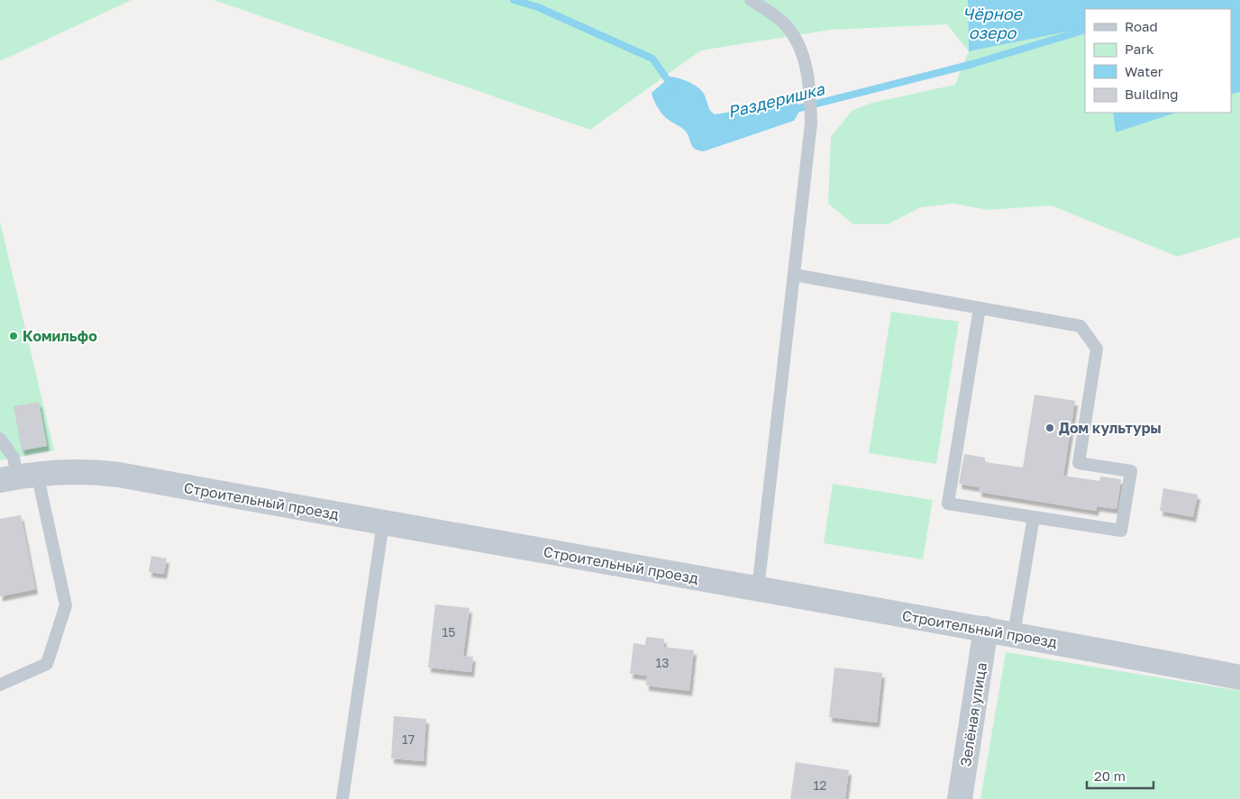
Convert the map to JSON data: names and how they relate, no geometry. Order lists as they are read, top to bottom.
{
  "streets": {
    "street": ["Строительный проезд", "Зелёная улица"]
  },
  "crossings": [
    ["Строительный проезд", "Зелёная улица"]
  ],
  "water": ["Чёрное озеро", "Раздеришка"],
  "places": ["Комильфо", "Дом культуры"],
  "house_numbers": [
    "15",
    "13",
    "17",
    "12"
  ],
  "legend": [
    "Road",
    "Park",
    "Water",
    "Building"
  ],
  "scale_bar": "20 m"
}
